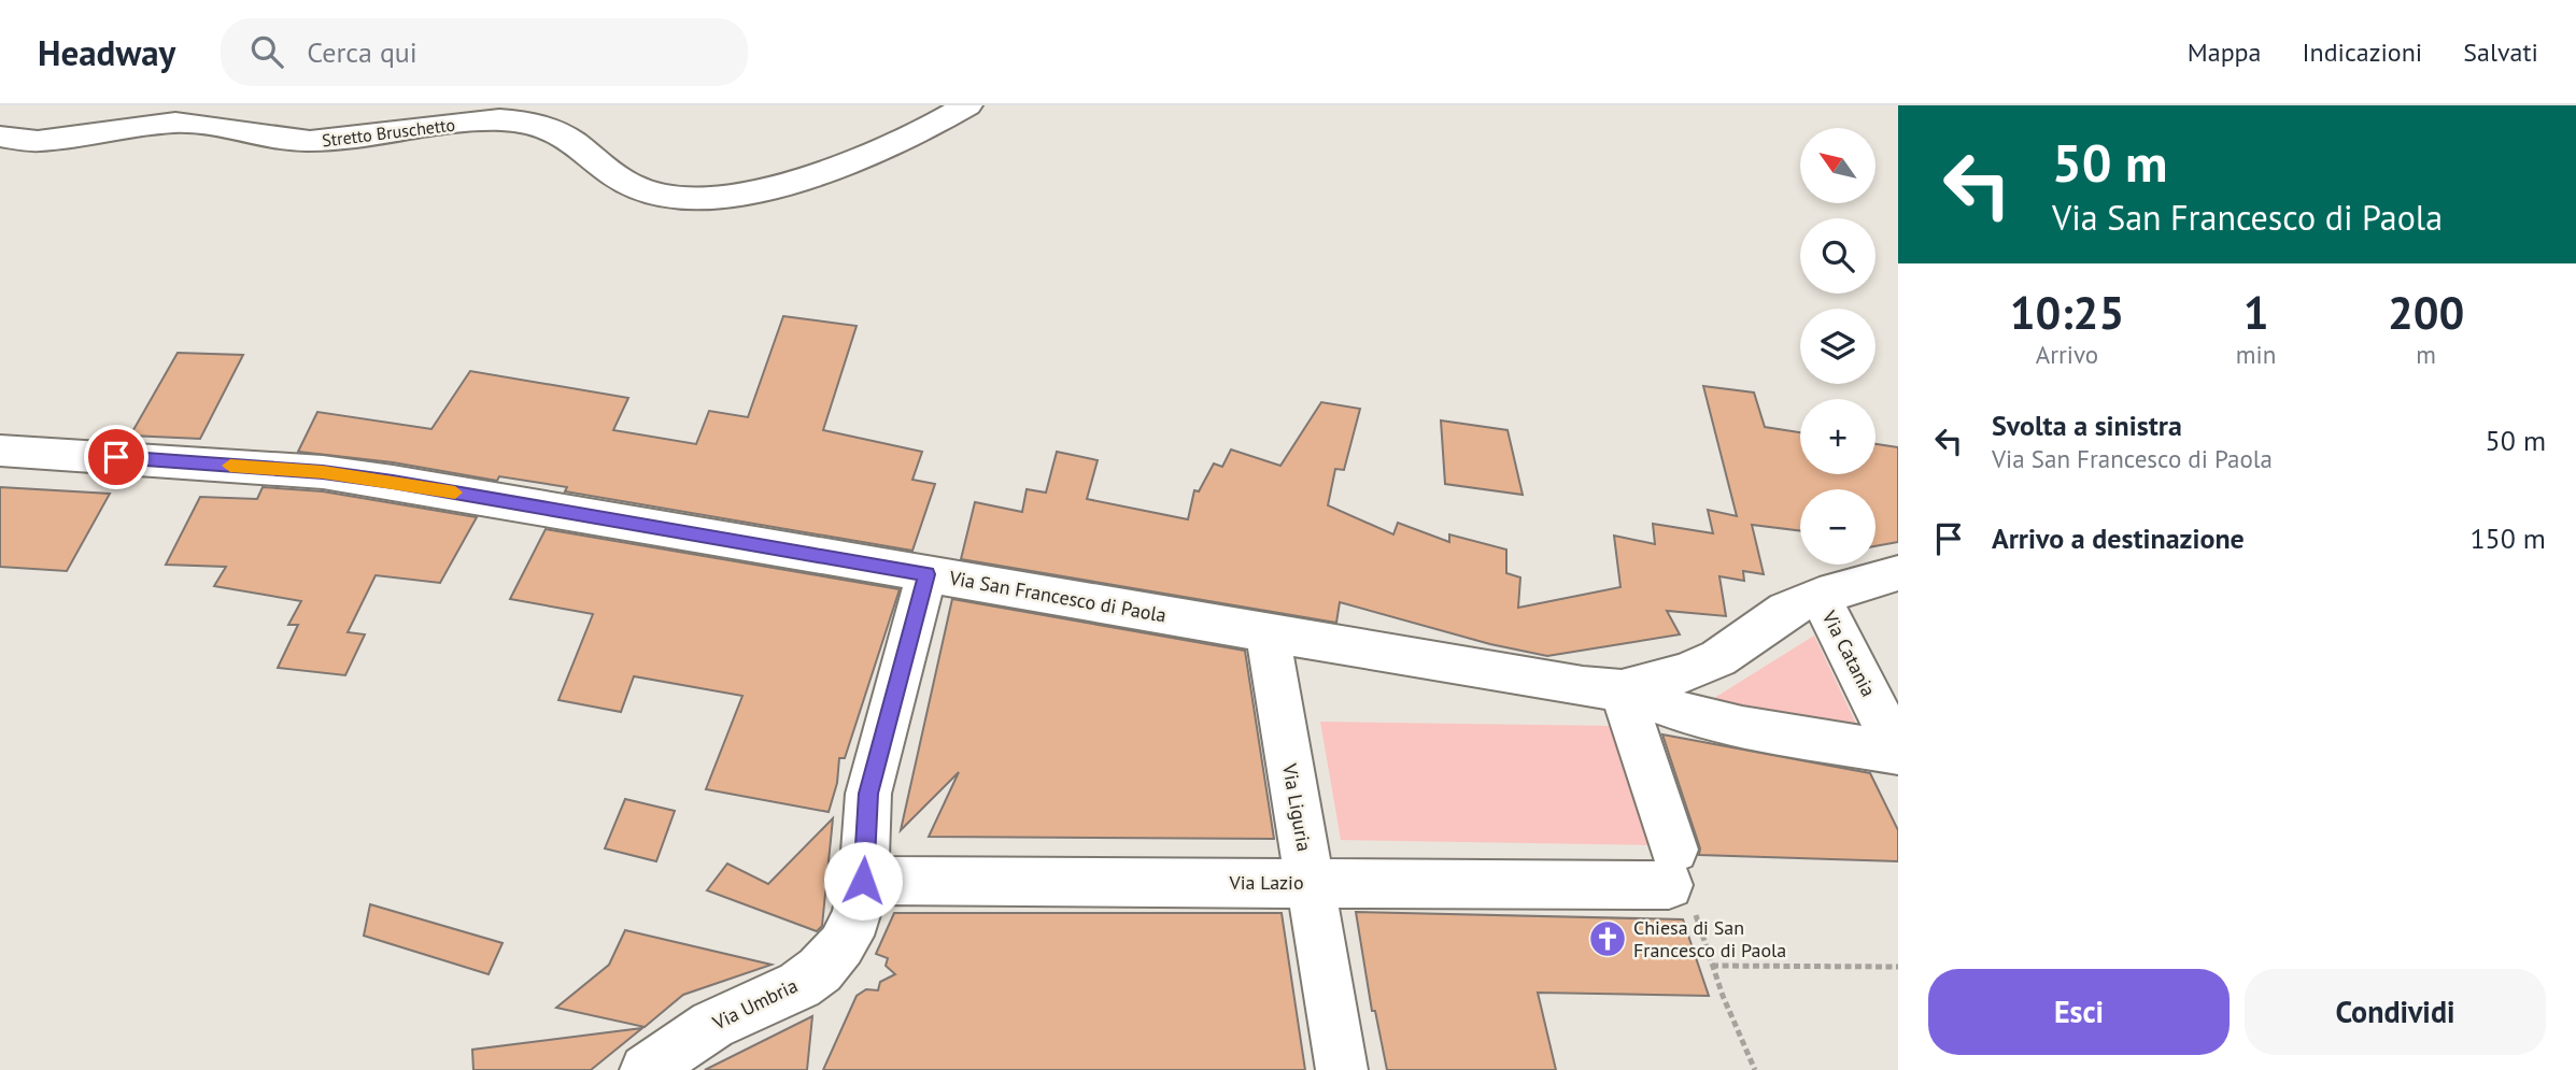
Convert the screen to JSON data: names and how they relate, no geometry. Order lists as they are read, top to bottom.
{
  "streets": {
    "street": [
      "Stretto Bruschetto",
      "Via San Francesco di Paola",
      "Via Catania",
      "Via Liguria",
      "Via Lazio",
      "Via Umbria"
    ]
  },
  "crossings": [
    ["Via San Francesco di Paola", "Via Catania"],
    ["Via San Francesco di Paola", "Via Liguria"],
    ["Via San Francesco di Paola", "Via Umbria"],
    ["Via Liguria", "Via Lazio"],
    ["Via Lazio", "Via Umbria"]
  ],
  "places": {
    "church": ["Chiesa di San Francesco di Paola"]
  },
  "north": "top left",
  "page": {
    "header": "Headway",
    "search": "Cerca qui",
    "nav": ["Mappa", "Indicazioni", "Salvati"],
    "turn": ["50 m", "Via San Francesco di Paola"],
    "map_buttons": ["+", "−"],
    "eta": [
      "10:25",
      "Arrivo",
      "1",
      "min",
      "200",
      "m"
    ],
    "list": [
      {
        "name": "Svolta a sinistra",
        "note": "Via San Francesco di Paola",
        "value": "50 m"
      },
      {
        "name": "Arrivo a destinazione",
        "value": "150 m"
      }
    ],
    "buttons": ["Esci", "Condividi"]
  }
}
